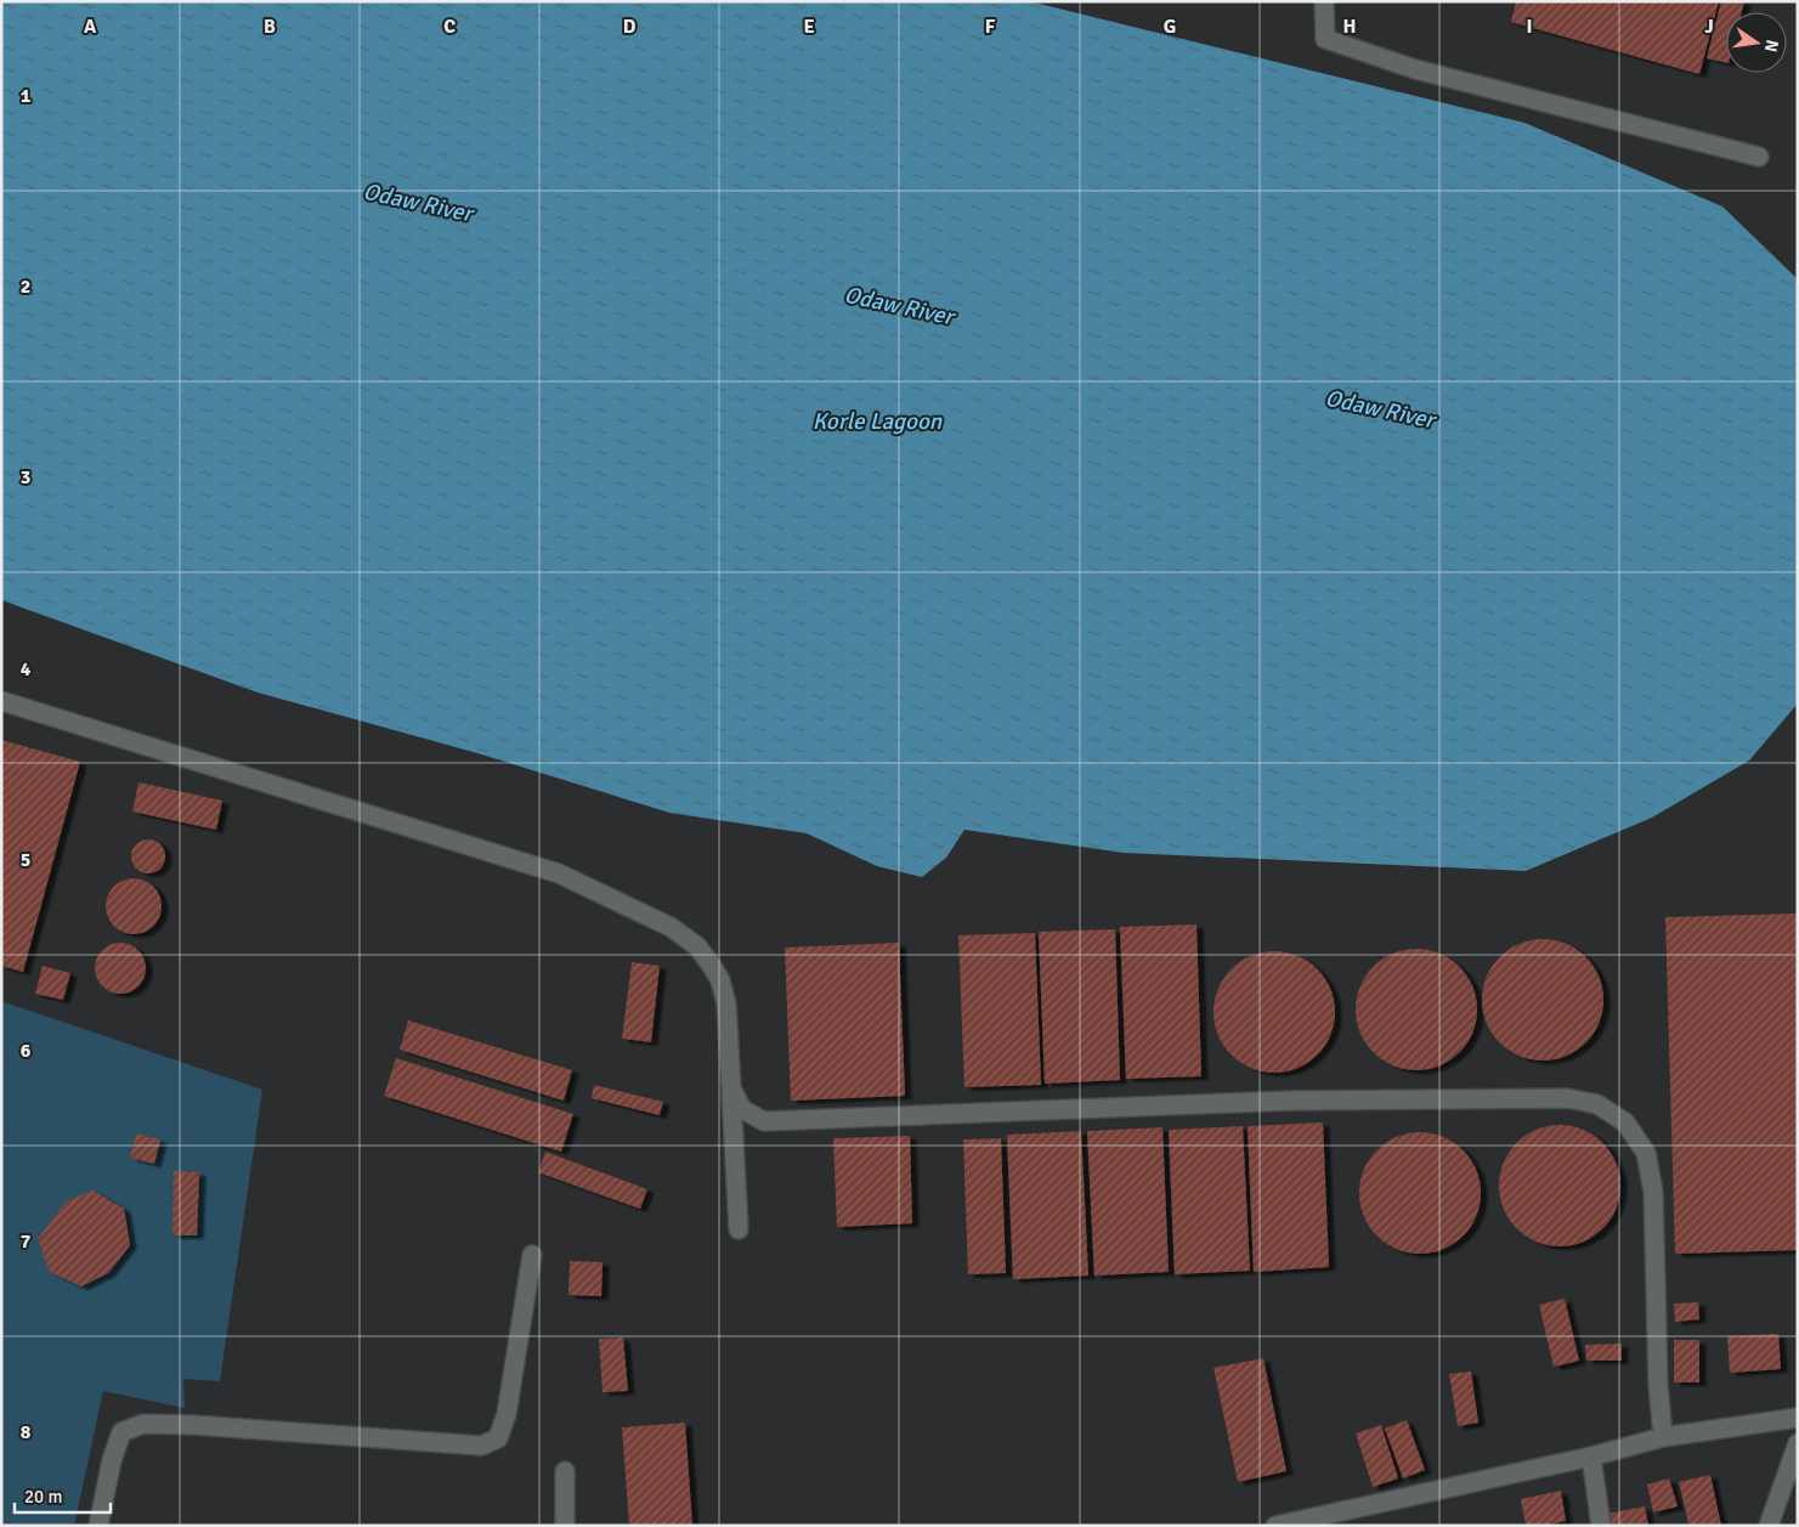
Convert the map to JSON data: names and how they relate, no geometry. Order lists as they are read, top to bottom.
{
  "water": ["Odaw River", "Korle Lagoon"],
  "scale_bar": "20 m",
  "north": "right",
  "grid": {
    "columns": [
      "A",
      "B",
      "C",
      "D",
      "E",
      "F",
      "G",
      "H",
      "I",
      "J"
    ],
    "rows": [
      "1",
      "2",
      "3",
      "4",
      "5",
      "6",
      "7",
      "8"
    ]
  }
}
